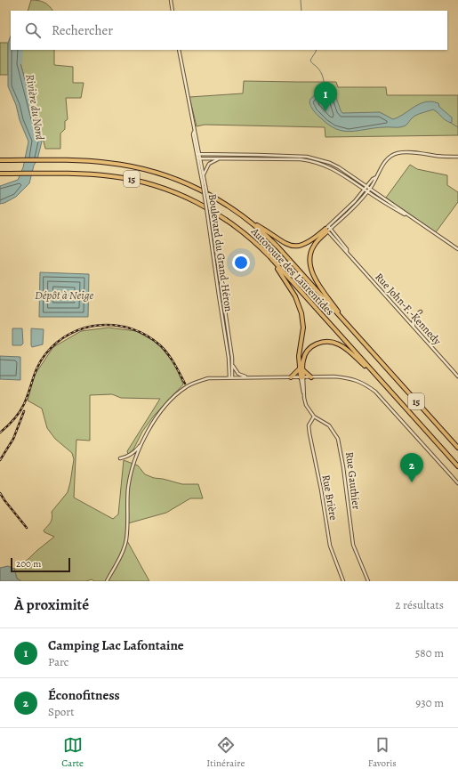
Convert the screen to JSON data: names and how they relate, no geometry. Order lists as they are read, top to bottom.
{
  "streets": {
    "highway": ["15", "Autoroute des Laurentides"],
    "street": [
      "Boulevard du Grand-Héron",
      "Rue John-F.-Kennedy",
      "Rue Gauthier",
      "Rue Brière"
    ]
  },
  "crossings": [
    ["Rue Gauthier", "Rue Brière"]
  ],
  "water": ["Rivière du Nord", "Dépôt à Neige"],
  "scale_bar": "200 m",
  "page": {
    "search": "Rechercher",
    "pins": ["1", "2"],
    "scale": "200 m",
    "heading": ["À proximité", "2 résultats"],
    "list": [
      {
        "mark": "1",
        "name": "Camping Lac Lafontaine",
        "note": "Parc",
        "value": "580 m"
      },
      {
        "mark": "2",
        "name": "Éconofitness",
        "note": "Sport",
        "value": "930 m"
      }
    ],
    "nav": ["Carte", "Itinéraire", "Favoris"]
  }
}
